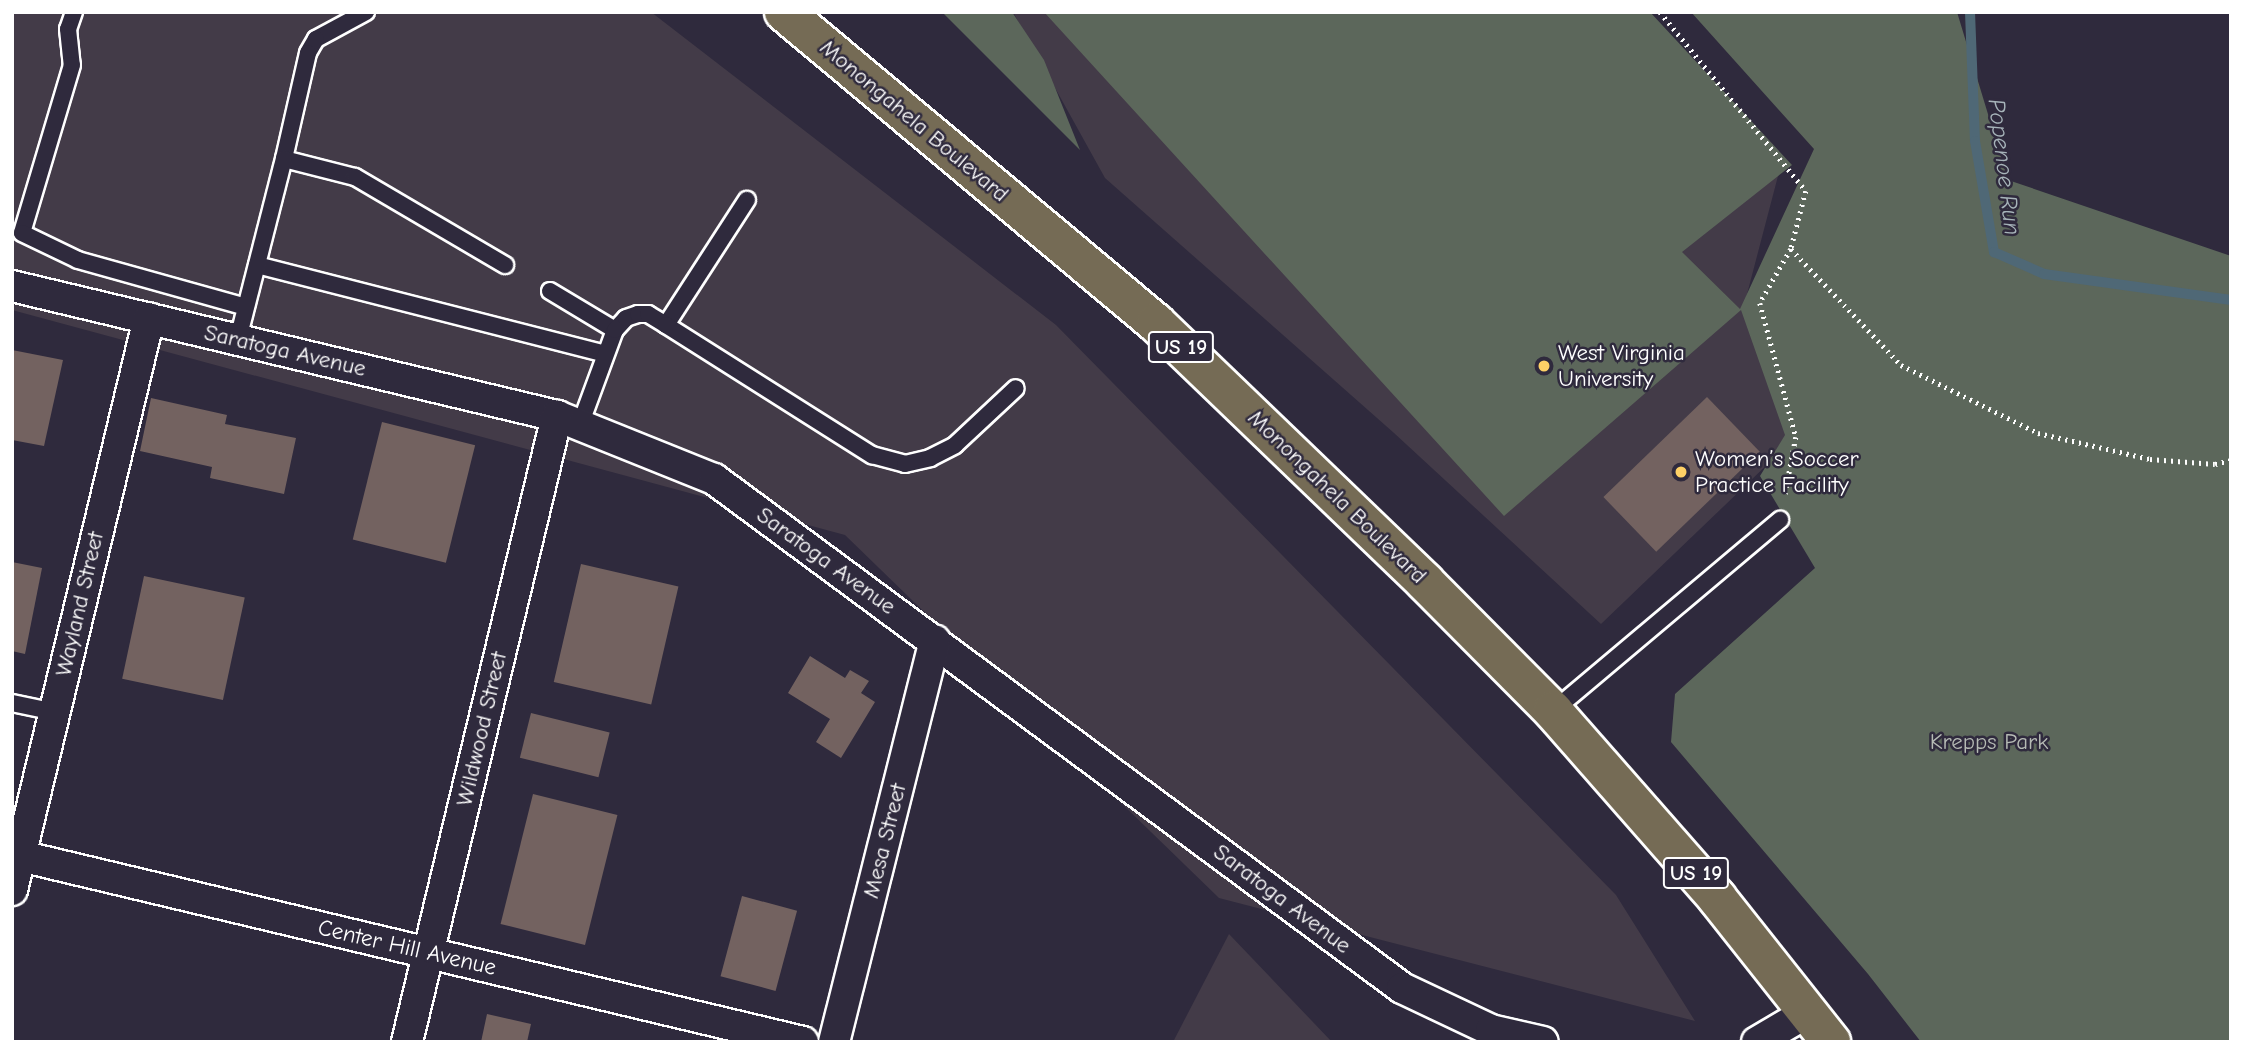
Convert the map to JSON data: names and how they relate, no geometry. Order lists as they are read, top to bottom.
{
  "streets": {
    "main road": ["Monongahela Boulevard", "US 19"],
    "street": [
      "Saratoga Avenue",
      "Wayland Street",
      "Wildwood Street",
      "Mesa Street",
      "Center Hill Avenue"
    ]
  },
  "crossings": [
    ["Saratoga Avenue", "Wayland Street"],
    ["Saratoga Avenue", "Wildwood Street"],
    ["Saratoga Avenue", "Mesa Street"],
    ["Wayland Street", "Center Hill Avenue"],
    ["Wildwood Street", "Center Hill Avenue"]
  ],
  "water": ["Popenoe Run"],
  "parks": ["Krepps Park"],
  "places": ["West Virginia University", "Women’s Soccer Practice Facility"]
}
